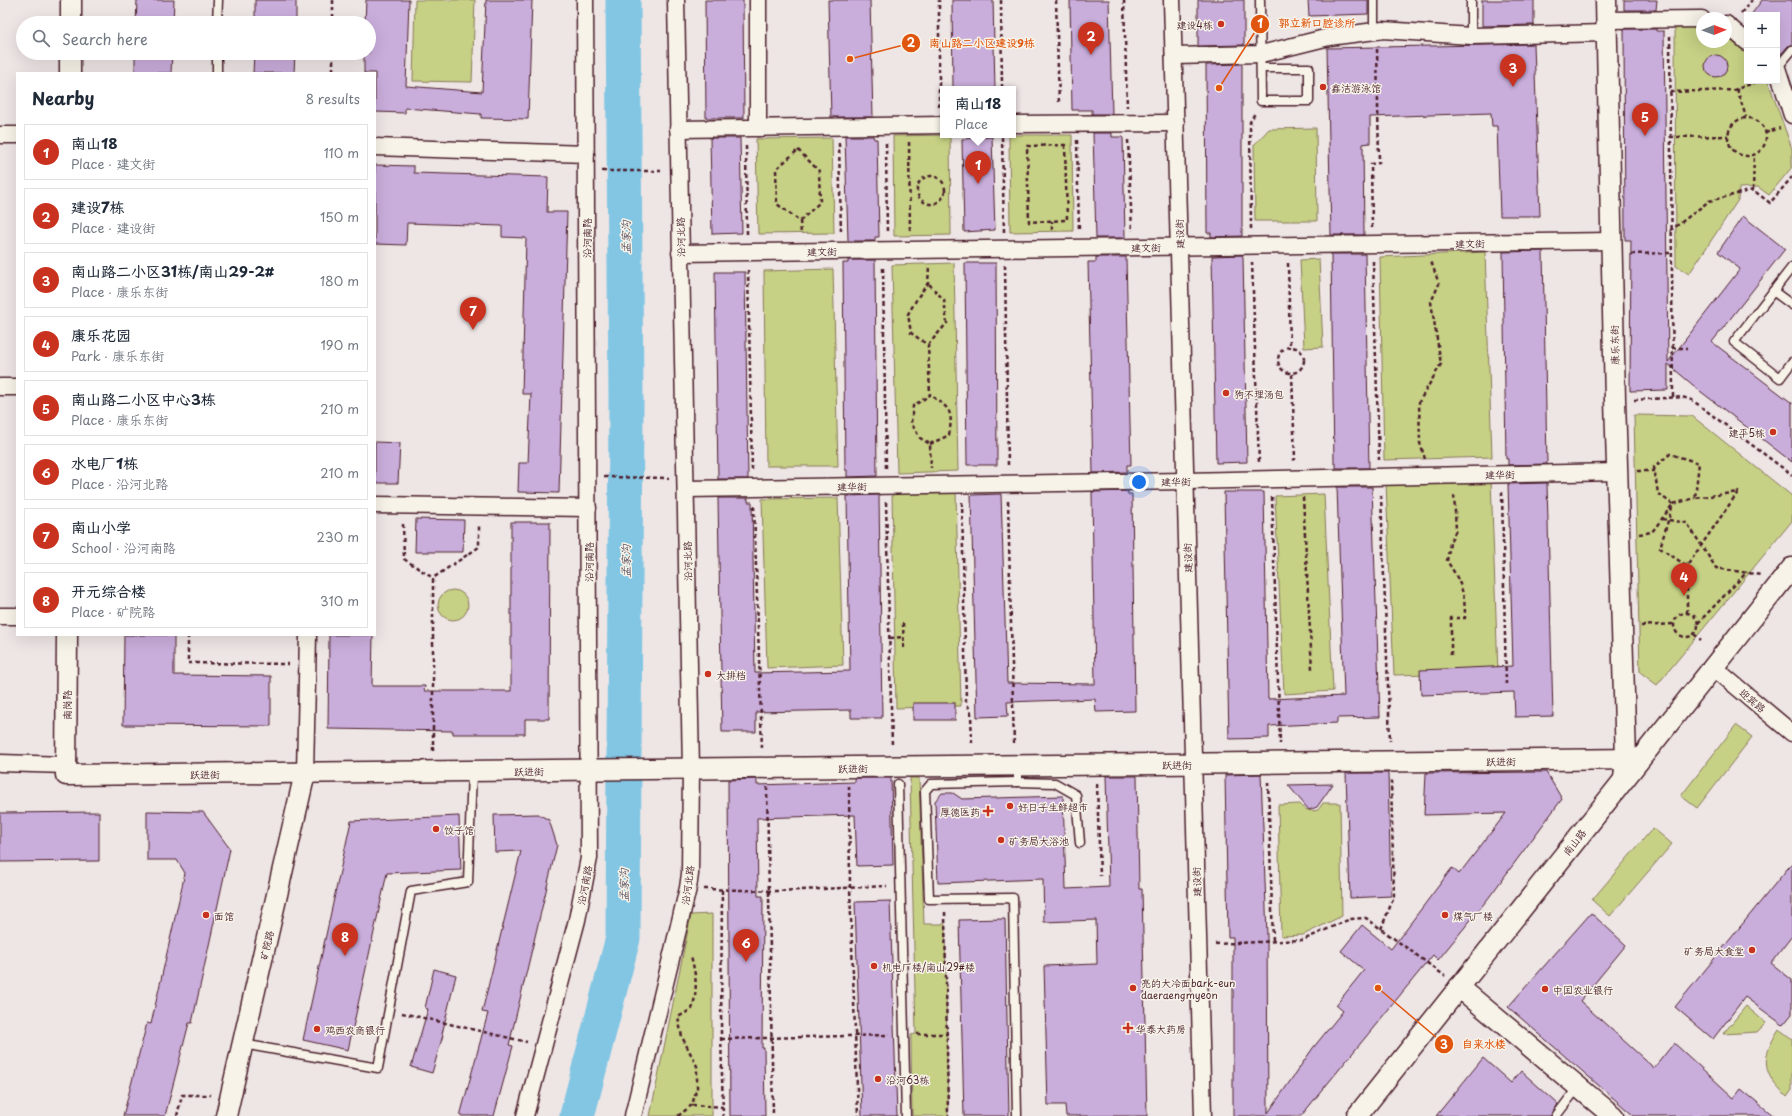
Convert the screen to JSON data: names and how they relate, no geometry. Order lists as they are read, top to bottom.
{
  "streets": {
    "street": [
      "建设街",
      "沿河北路",
      "沿河南路",
      "建文街",
      "康乐东街",
      "建华街",
      "迎宾路",
      "南岗路",
      "跃进街",
      "南山路",
      "矿院路"
    ]
  },
  "crossings": [
    ["建设街", "建文街"],
    ["建设街", "建华街"],
    ["建设街", "跃进街"],
    ["沿河北路", "建文街"],
    ["沿河北路", "建华街"],
    ["沿河北路", "跃进街"],
    ["沿河南路", "跃进街"],
    ["建文街", "康乐东街"],
    ["康乐东街", "建华街"],
    ["康乐东街", "跃进街"],
    ["康乐东街", "南山路"],
    ["迎宾路", "南山路"],
    ["南岗路", "跃进街"],
    ["跃进街", "南山路"],
    ["跃进街", "矿院路"]
  ],
  "water": ["孟家沟"],
  "places": {
    "other": [
      "建设4栋",
      "南山路二小区建设9栋",
      "鑫洁游泳馆",
      "郭立新口腔诊所",
      "狗不理汤包",
      "建平5栋",
      "大排档",
      "好日子生鲜超市",
      "饺子馆",
      "矿务局大浴池",
      "面馆",
      "煤气厂楼",
      "矿务局大食堂",
      "机电厂楼/南山29#楼",
      "亮的大冷面bark-eun daeraengmyeon",
      "自来水楼",
      "中国农业银行",
      "鸡西农商银行",
      "沿河63栋"
    ],
    "health": ["厚德医药", "华泰大药房"]
  },
  "north": "right",
  "page": {
    "map_buttons": ["+", "−"],
    "search": "Search here",
    "pins": [
      "2",
      "3",
      "5",
      "1",
      "7",
      "4",
      "8",
      "6"
    ],
    "heading": ["Nearby", "8 results"],
    "popup": ["南山18", "Place"],
    "list": [
      {
        "mark": "1",
        "name": "南山18",
        "note": "Place · 建文街",
        "value": "110 m"
      },
      {
        "mark": "2",
        "name": "建设7栋",
        "note": "Place · 建设街",
        "value": "150 m"
      },
      {
        "mark": "3",
        "name": "南山路二小区31栋/南山29-2#",
        "note": "Place · 康乐东街",
        "value": "180 m"
      },
      {
        "mark": "4",
        "name": "康乐花园",
        "note": "Park · 康乐东街",
        "value": "190 m"
      },
      {
        "mark": "5",
        "name": "南山路二小区中心3栋",
        "note": "Place · 康乐东街",
        "value": "210 m"
      },
      {
        "mark": "6",
        "name": "水电厂1栋",
        "note": "Place · 沿河北路",
        "value": "210 m"
      },
      {
        "mark": "7",
        "name": "南山小学",
        "note": "School · 沿河南路",
        "value": "230 m"
      },
      {
        "mark": "8",
        "name": "开元综合楼",
        "note": "Place · 矿院路",
        "value": "310 m"
      }
    ]
  }
}
